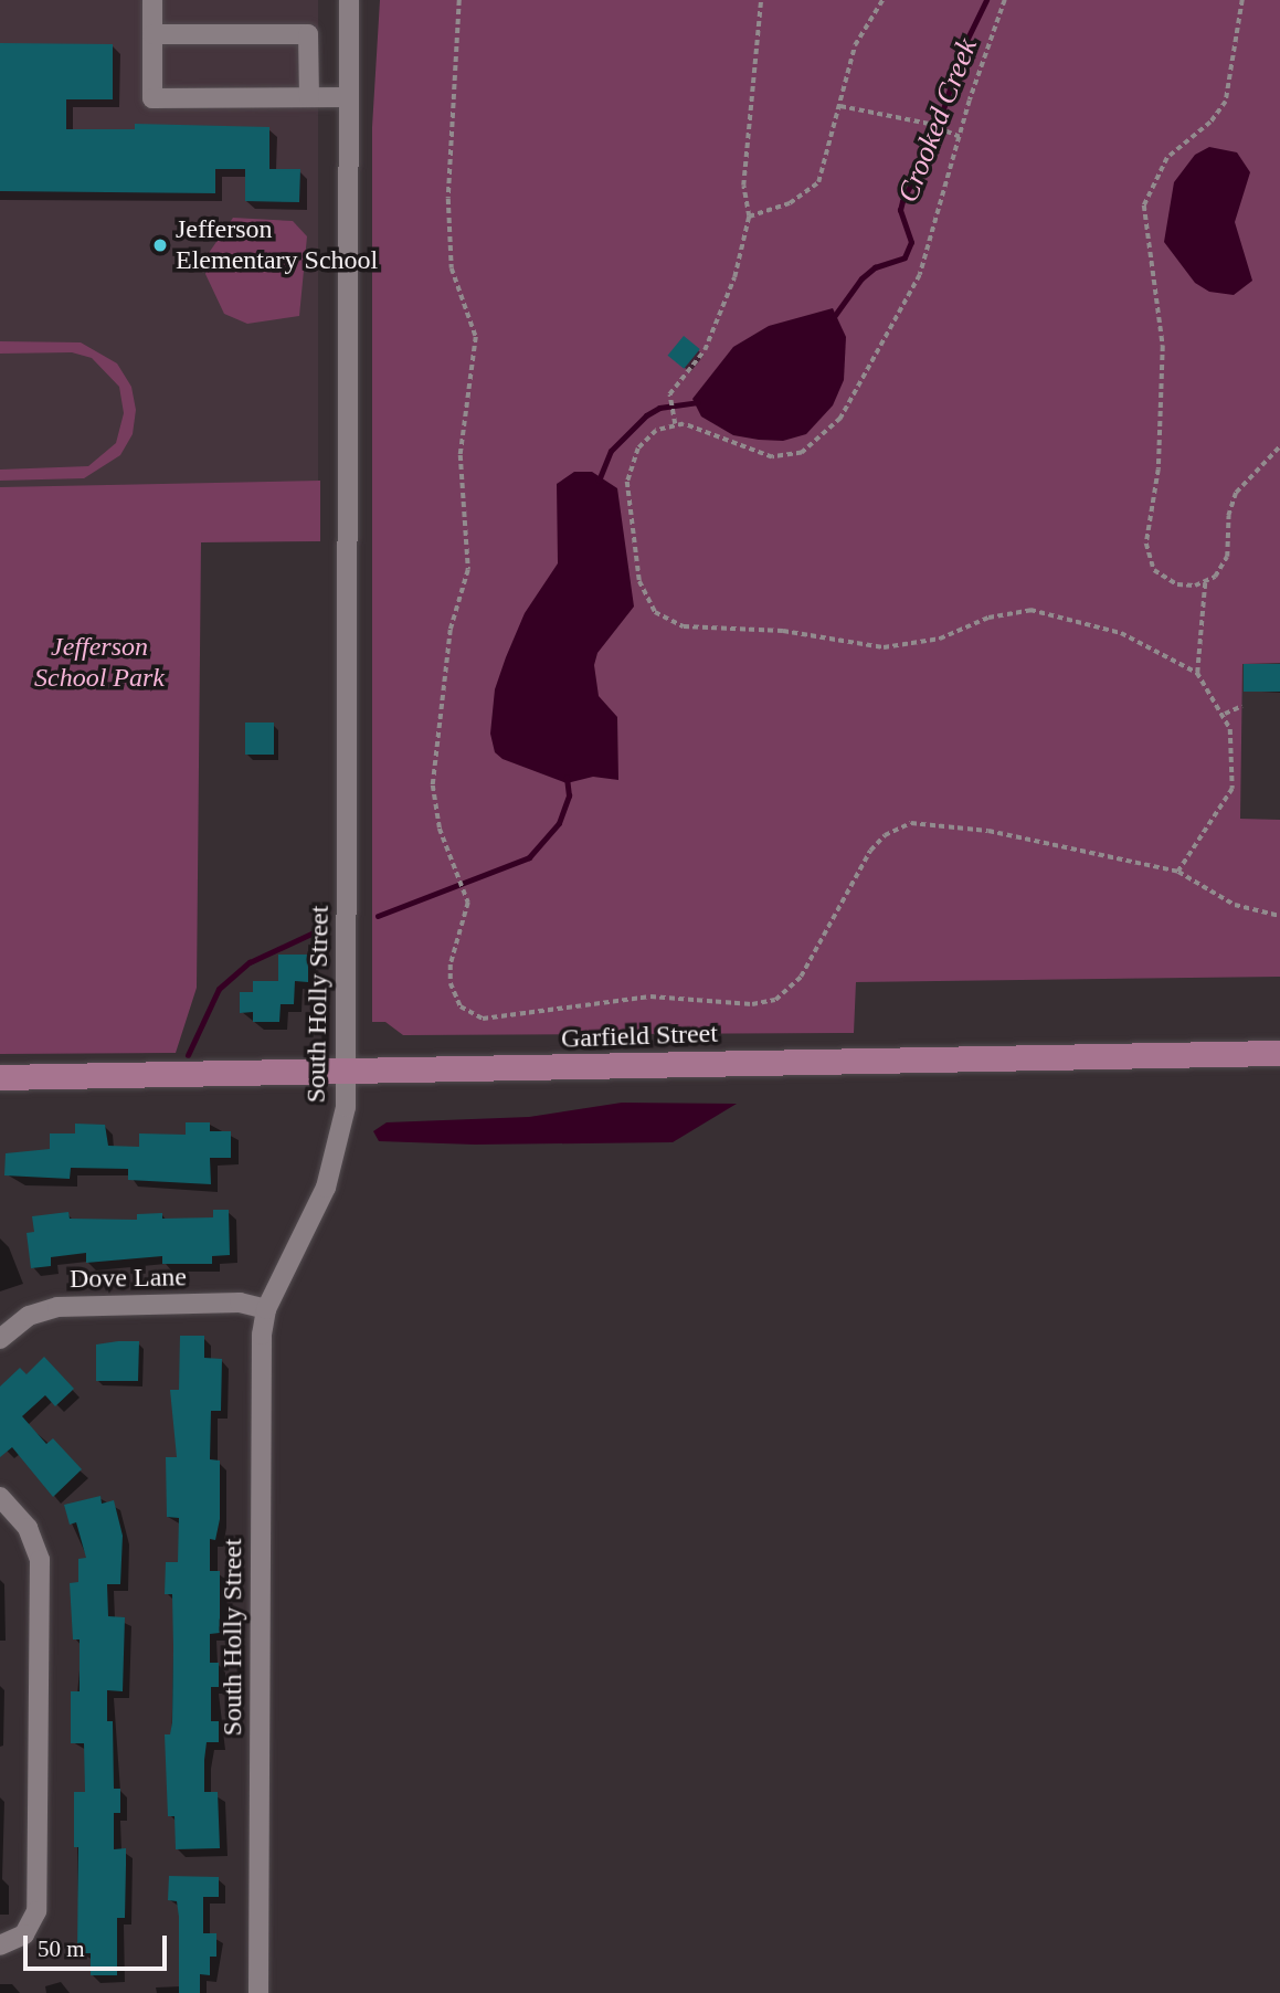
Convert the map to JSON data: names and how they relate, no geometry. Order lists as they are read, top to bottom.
{
  "streets": {
    "main road": ["Garfield Street"],
    "street": ["South Holly Street", "Dove Lane"]
  },
  "crossings": [
    ["South Holly Street", "Garfield Street"],
    ["South Holly Street", "Dove Lane"]
  ],
  "water": ["Crooked Creek"],
  "parks": ["Jefferson School Park"],
  "places": ["Jefferson Elementary School"],
  "scale_bar": "50 m"
}
